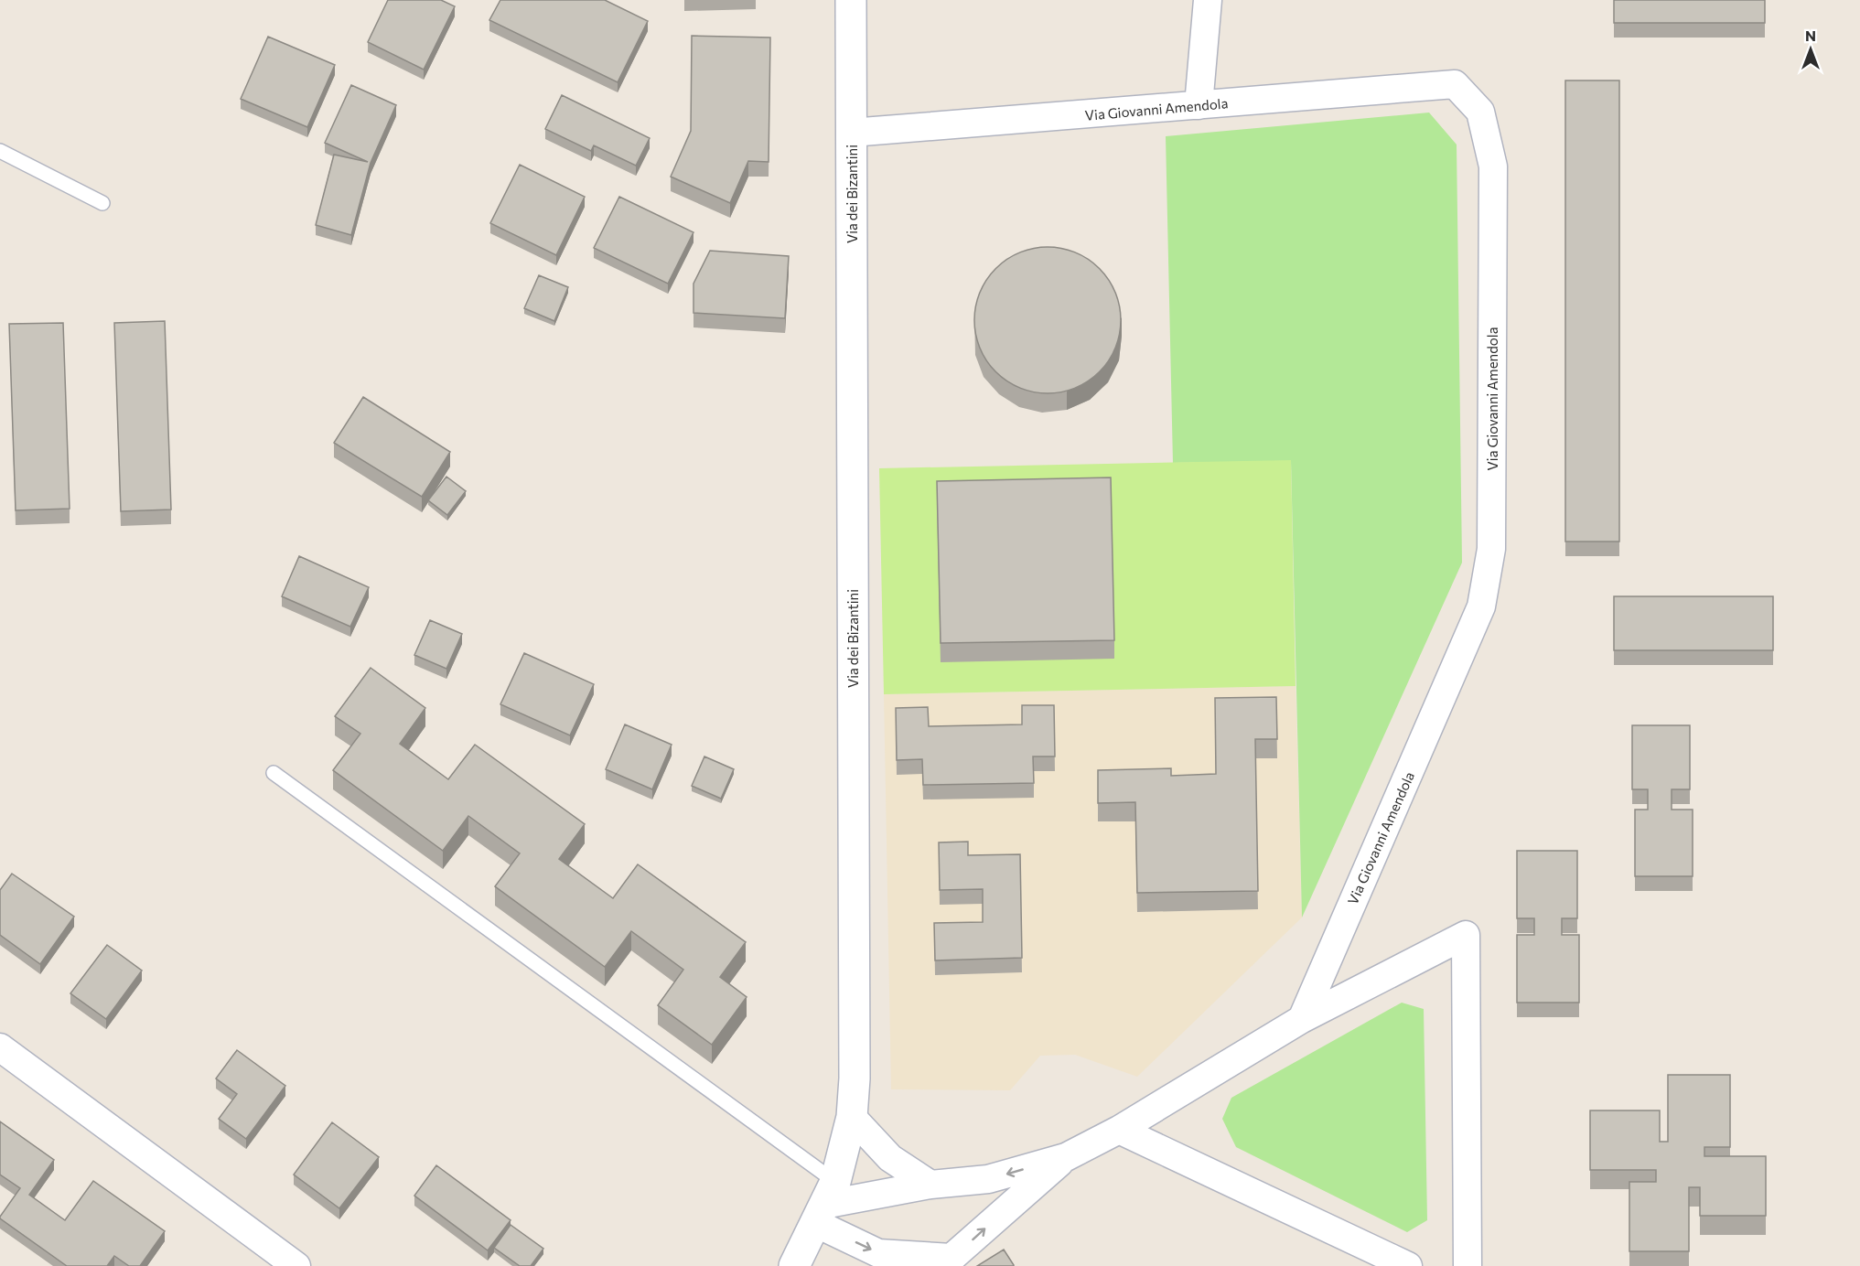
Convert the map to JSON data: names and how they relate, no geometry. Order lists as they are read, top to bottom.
{
  "streets": {
    "street": ["Via Giovanni Amendola", "Via dei Bizantini"]
  },
  "crossings": [
    ["Via Giovanni Amendola", "Via dei Bizantini"]
  ],
  "north": "top"
}
